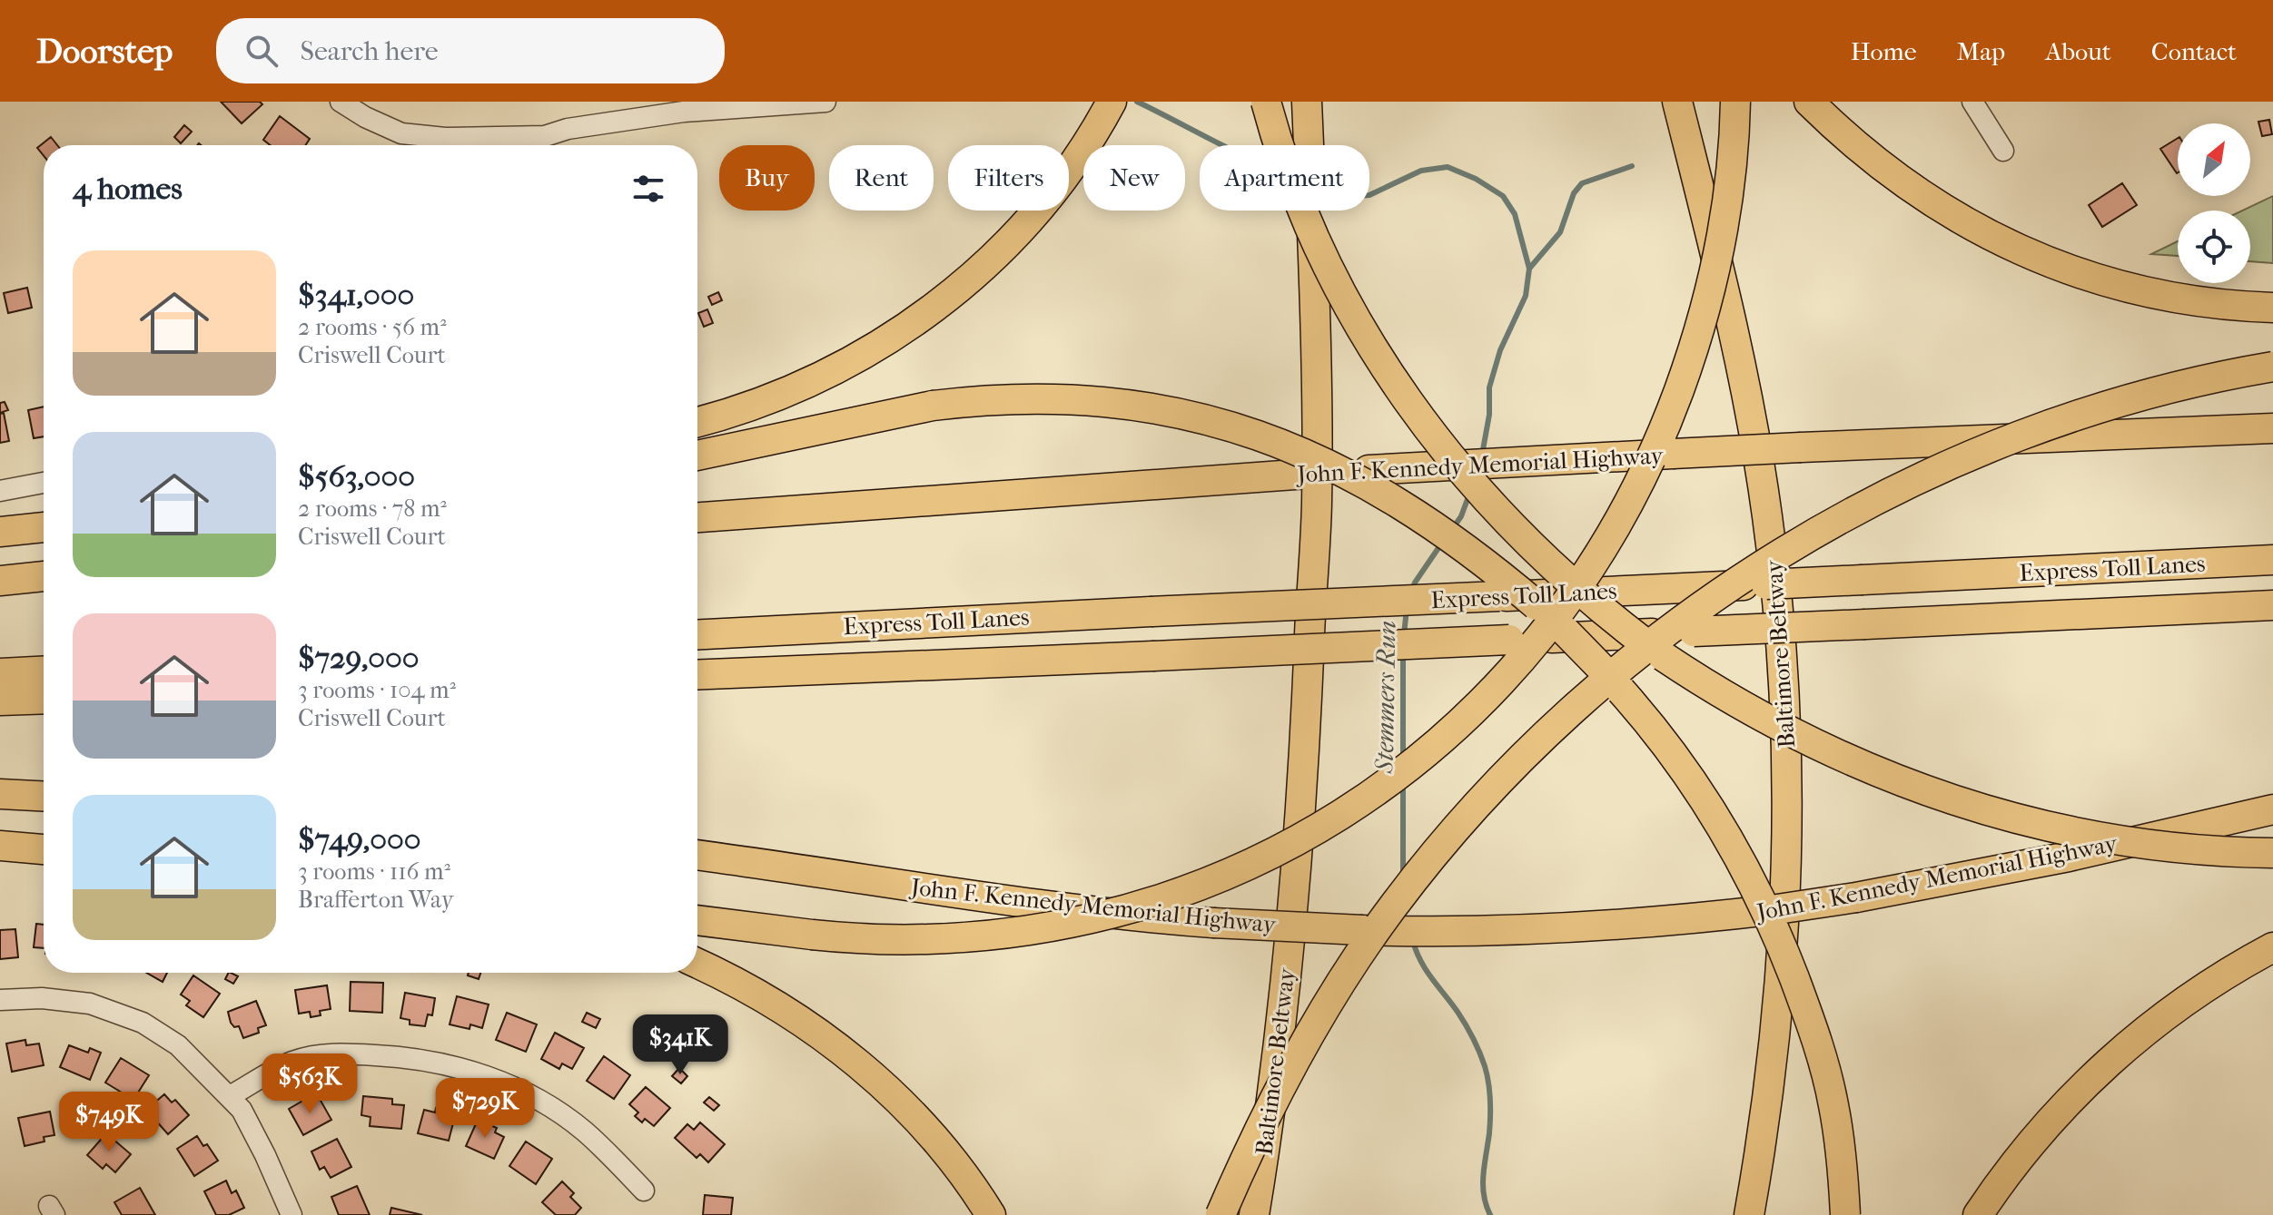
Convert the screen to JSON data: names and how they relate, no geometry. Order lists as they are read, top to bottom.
{
  "streets": {
    "highway": ["John F. Kennedy Memorial Highway", "Express Toll Lanes", "Baltimore Beltway"]
  },
  "water": ["Stemmers Run"],
  "north": "top right",
  "page": {
    "header": "Doorstep",
    "search": "Search here",
    "nav": [
      "Home",
      "Map",
      "About",
      "Contact"
    ],
    "chip": [
      "Buy",
      "Rent",
      "Filters",
      "New",
      "Apartment"
    ],
    "heading": "4 homes",
    "list": [
      {
        "name": "$341,000",
        "note": "2 rooms · 56 m² · Criswell Court"
      },
      {
        "name": "$563,000",
        "note": "2 rooms · 78 m² · Criswell Court"
      },
      {
        "name": "$729,000",
        "note": "3 rooms · 104 m² · Criswell Court"
      },
      {
        "name": "$749,000",
        "note": "3 rooms · 116 m² · Brafferton Way"
      }
    ],
    "price": [
      "$341K",
      "$563K",
      "$729K",
      "$749K"
    ]
  }
}
